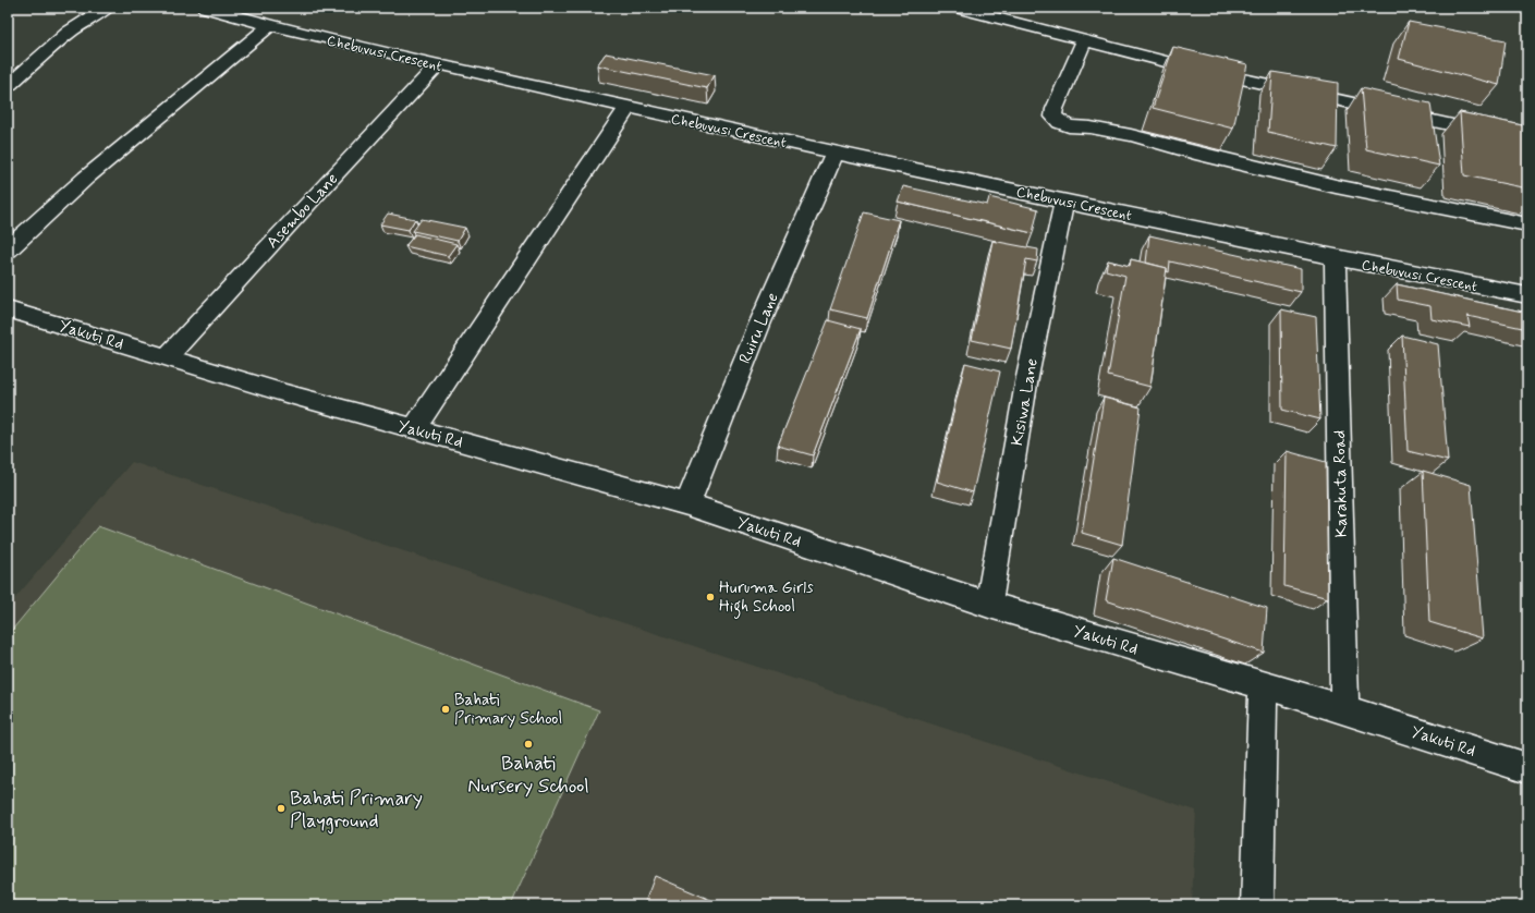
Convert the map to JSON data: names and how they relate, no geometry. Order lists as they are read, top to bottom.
{
  "streets": {
    "street": [
      "Chebuvusi Crescent",
      "Asembo Lane",
      "Ruiru Lane",
      "Yakuti Rd",
      "Kisiwa Lane",
      "Karakuta Road"
    ]
  },
  "crossings": [
    ["Chebuvusi Crescent", "Asembo Lane"],
    ["Chebuvusi Crescent", "Ruiru Lane"],
    ["Chebuvusi Crescent", "Kisiwa Lane"],
    ["Chebuvusi Crescent", "Karakuta Road"],
    ["Asembo Lane", "Yakuti Rd"],
    ["Ruiru Lane", "Yakuti Rd"],
    ["Yakuti Rd", "Kisiwa Lane"],
    ["Yakuti Rd", "Karakuta Road"]
  ],
  "places": [
    "Huruma Girls High School",
    "Bahati Primary School",
    "Bahati Nursery School",
    "Bahati Primary Playground"
  ]
}
